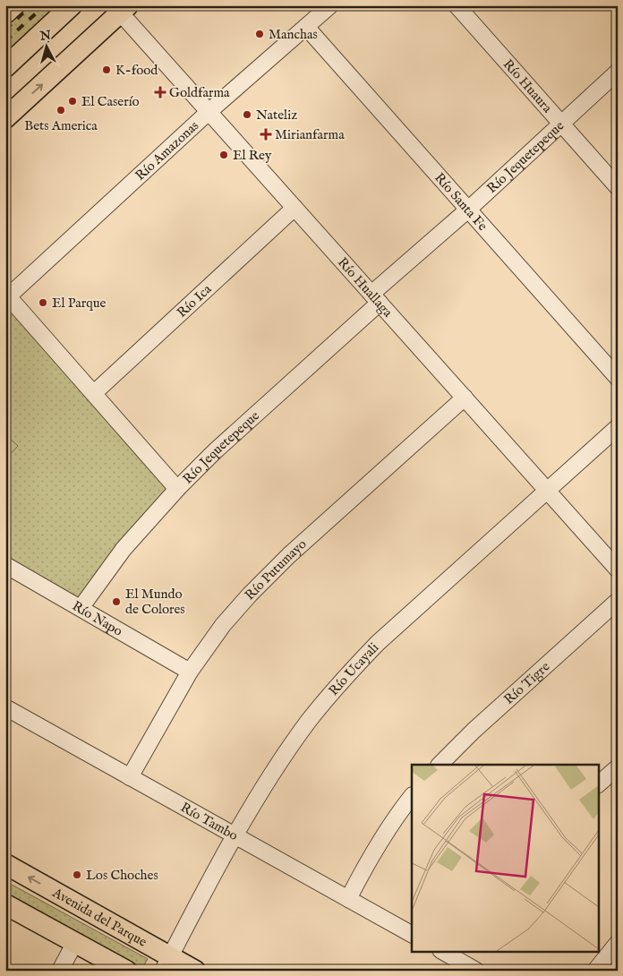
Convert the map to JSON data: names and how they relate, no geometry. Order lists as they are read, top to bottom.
{
  "streets": {
    "main road": ["Avenida del Parque"],
    "street": [
      "Río Huaura",
      "Río Amazonas",
      "Río Jequetepeque",
      "Río Santa Fe",
      "Río Huallaga",
      "Río Ica",
      "Río Putumayo",
      "Río Napo",
      "Río Ucayali",
      "Río Tigre",
      "Río Tambo"
    ]
  },
  "crossings": [
    ["Río Huaura", "Río Jequetepeque"],
    ["Río Amazonas", "Río Santa Fe"],
    ["Río Amazonas", "Río Huallaga"],
    ["Río Jequetepeque", "Río Santa Fe"],
    ["Río Jequetepeque", "Río Huallaga"],
    ["Río Jequetepeque", "Río Napo"],
    ["Río Huallaga", "Río Ica"],
    ["Río Huallaga", "Río Putumayo"],
    ["Río Huallaga", "Río Ucayali"],
    ["Río Putumayo", "Río Napo"],
    ["Río Putumayo", "Río Tambo"],
    ["Río Ucayali", "Río Tambo"],
    ["Río Ucayali", "Avenida del Parque"]
  ],
  "places": {
    "other": [
      "Manchas",
      "K-food",
      "El Caserío",
      "Bets America",
      "Nateliz",
      "El Rey",
      "El Parque",
      "El Mundo de Colores",
      "Los Choches"
    ],
    "health": ["Goldfarma", "Mirianfarma"]
  },
  "north": "top"
}
